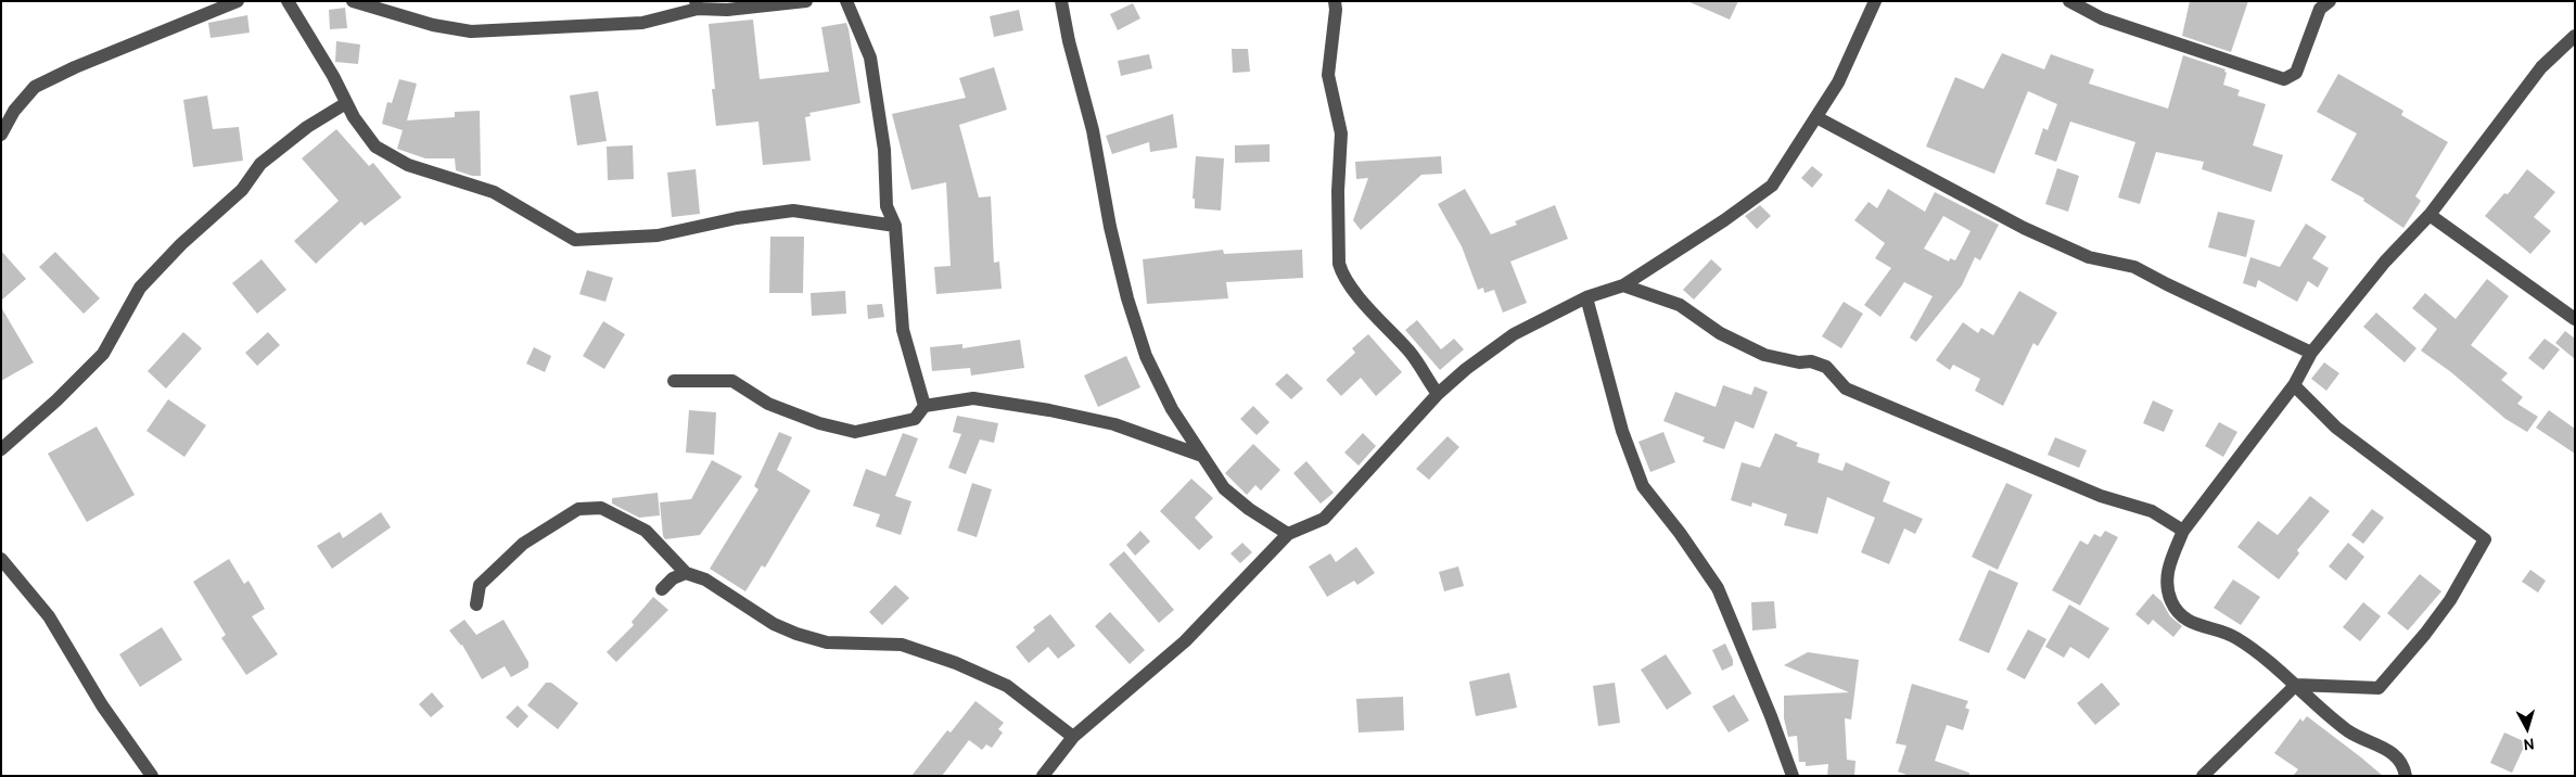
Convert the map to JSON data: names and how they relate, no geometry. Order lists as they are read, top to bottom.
{
  "north": "bottom"
}
